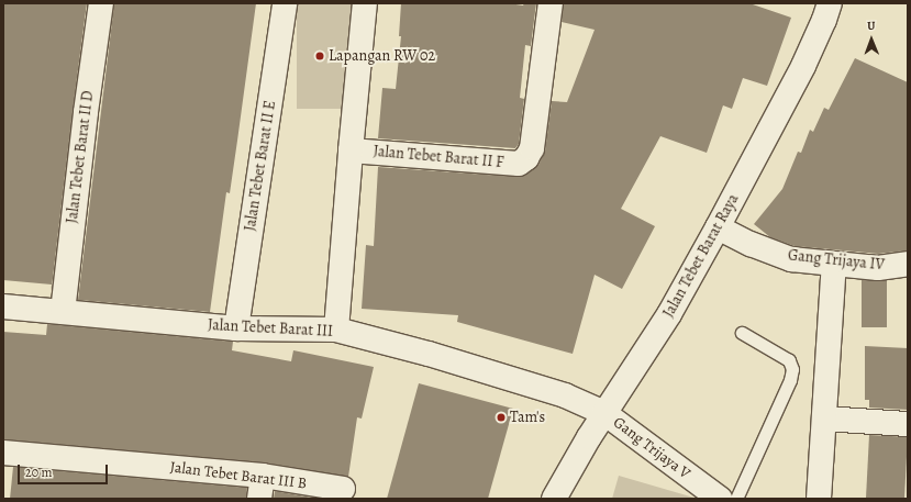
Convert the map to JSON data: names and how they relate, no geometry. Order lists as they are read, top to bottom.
{
  "streets": {
    "street": [
      "Jalan Tebet Barat II D",
      "Jalan Tebet Barat II F",
      "Jalan Tebet Barat II E",
      "Jalan Tebet Barat Raya",
      "Gang Trijaya IV",
      "Jalan Tebet Barat III",
      "Gang Trijaya V",
      "Jalan Tebet Barat III B"
    ]
  },
  "crossings": [
    ["Jalan Tebet Barat II D", "Jalan Tebet Barat III"],
    ["Jalan Tebet Barat II E", "Jalan Tebet Barat III"],
    ["Jalan Tebet Barat Raya", "Gang Trijaya IV"],
    ["Jalan Tebet Barat Raya", "Jalan Tebet Barat III"],
    ["Jalan Tebet Barat Raya", "Gang Trijaya V"],
    ["Jalan Tebet Barat III", "Gang Trijaya V"]
  ],
  "places": ["Lapangan RW 02", "Tam's"],
  "scale_bar": "20 m",
  "north": "top"
}
